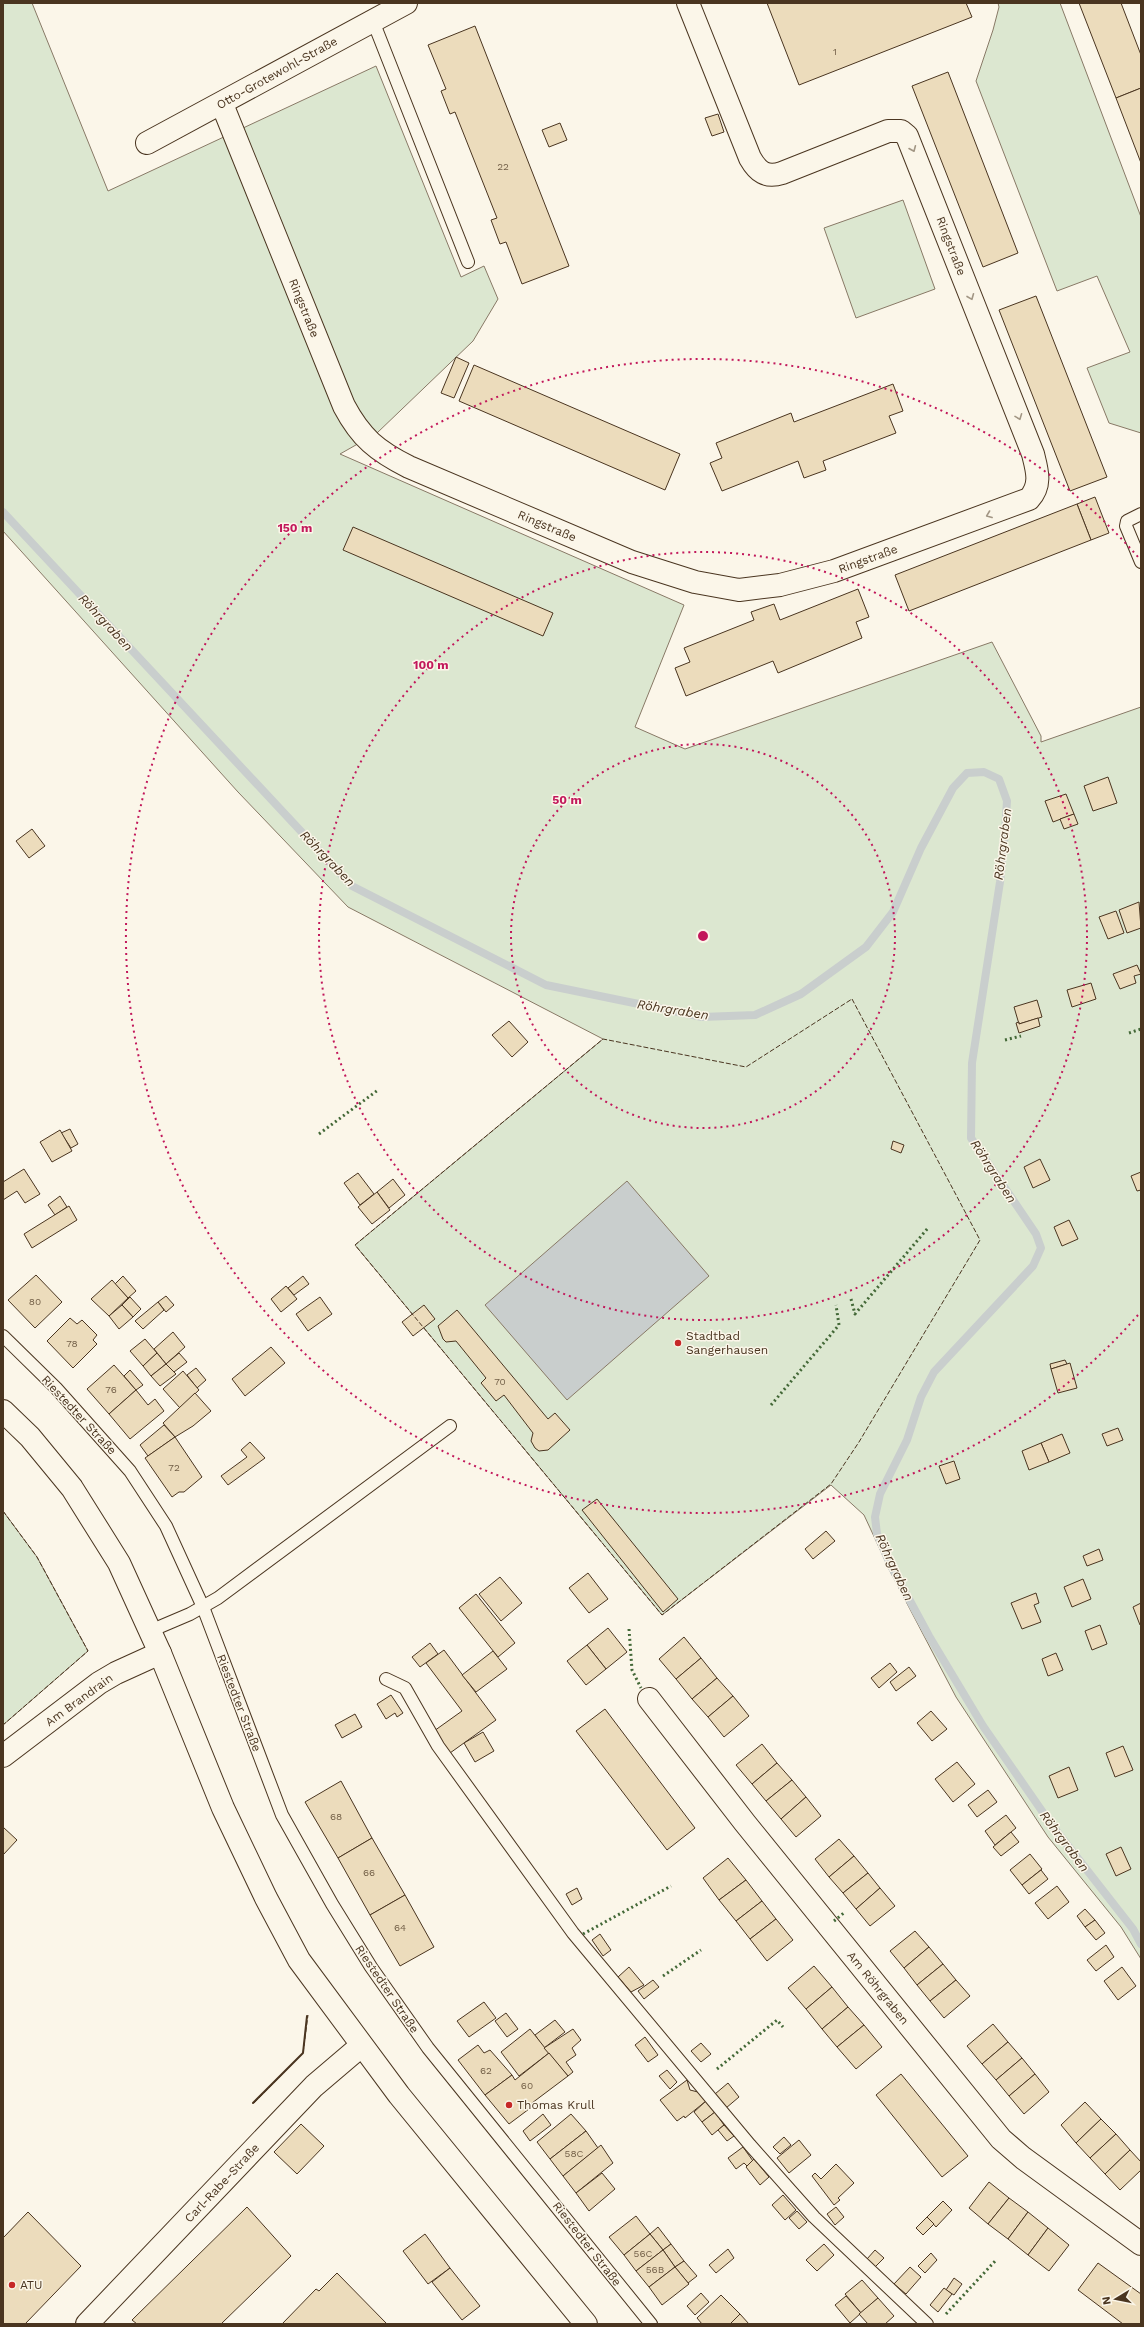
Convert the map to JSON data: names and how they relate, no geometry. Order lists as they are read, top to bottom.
{
  "streets": {
    "street": [
      "Otto-Grotewohl-Straße",
      "Ringstraße",
      "Am Brandrain",
      "Am Röhrgraben",
      "Carl-Rabe-Straße"
    ],
    "lane": ["Riestedter Straße"]
  },
  "crossings": [
    ["Otto-Grotewohl-Straße", "Ringstraße"]
  ],
  "water": ["Röhrgraben"],
  "places": ["Stadtbad Sangerhausen", "Thomas Krull", "ATU"],
  "house_numbers": [
    "1",
    "22",
    "80",
    "78",
    "70",
    "76",
    "72",
    "68",
    "66",
    "64",
    "62",
    "60",
    "58C",
    "56C",
    "56B"
  ],
  "north": "left",
  "rings": ["150 m", "100 m", "50 m"]
}
